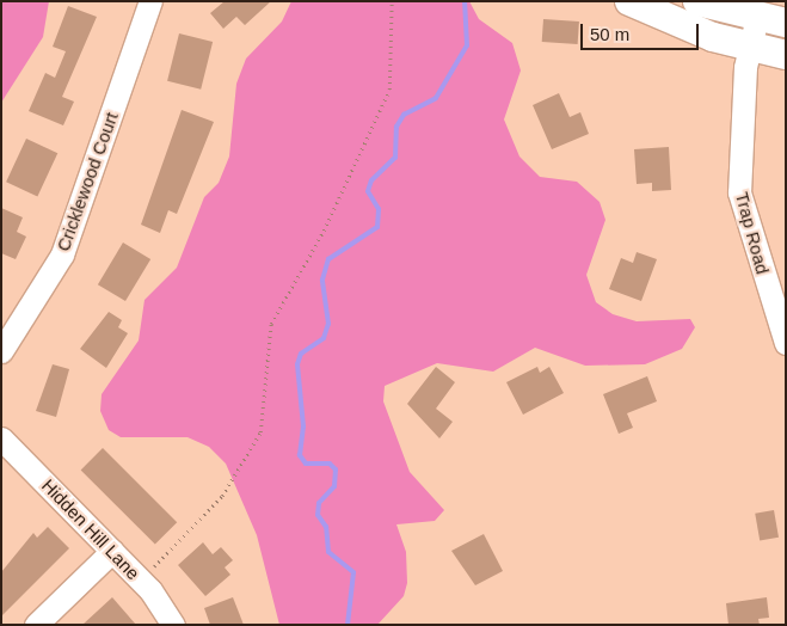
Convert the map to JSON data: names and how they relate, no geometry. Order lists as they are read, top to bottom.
{
  "streets": {
    "street": ["Cricklewood Court", "Trap Road", "Hidden Hill Lane"]
  },
  "scale_bar": "50 m"
}
